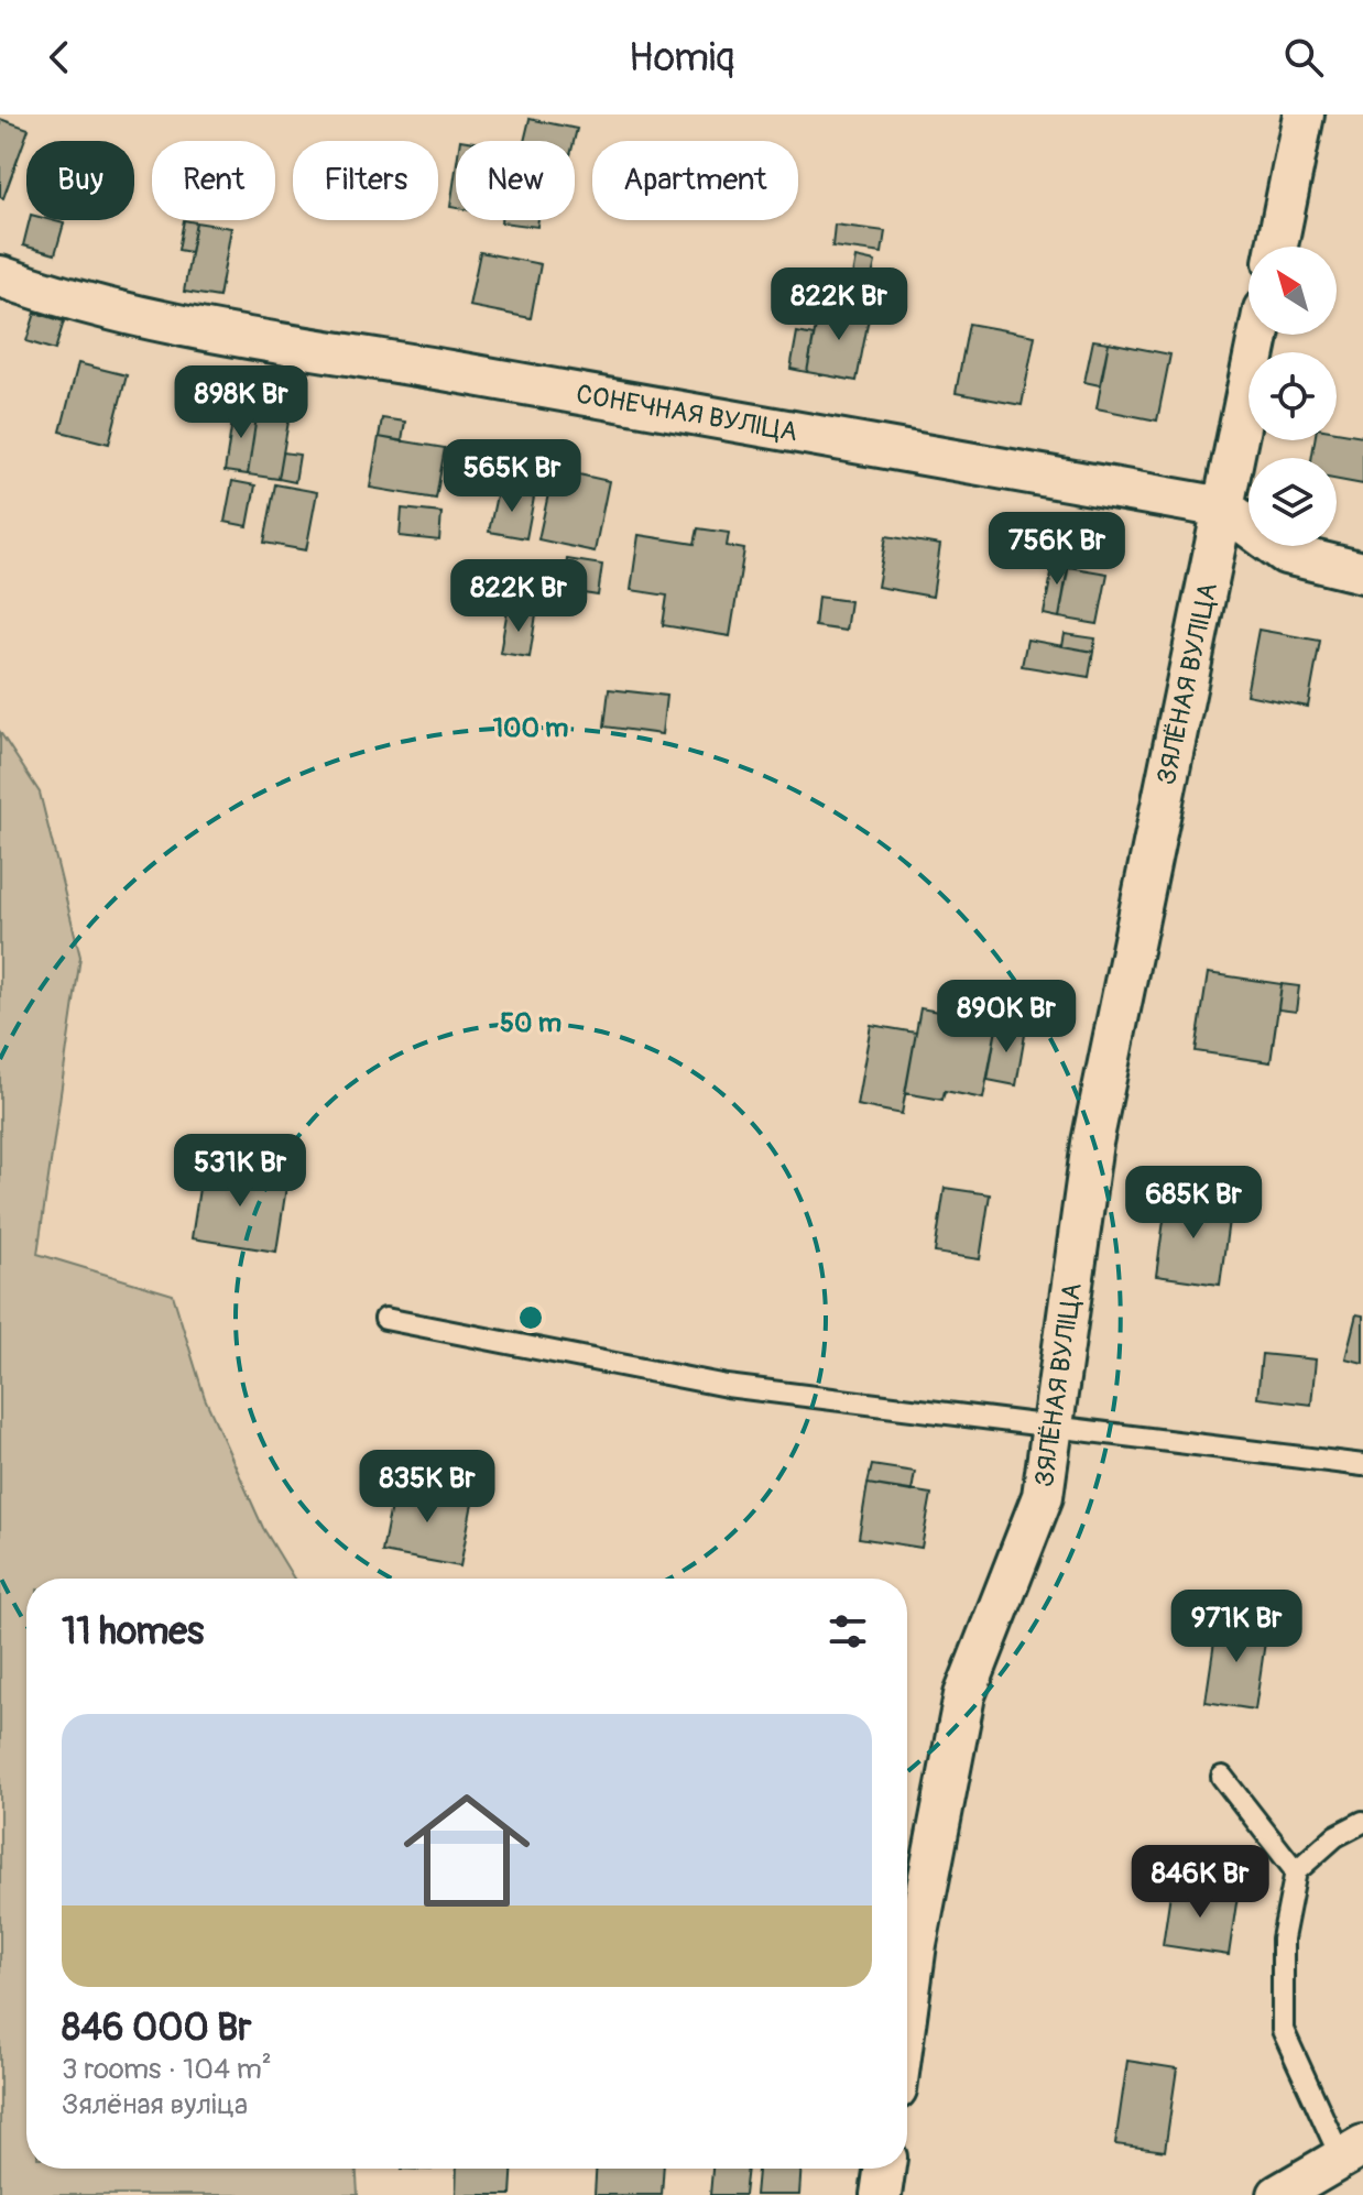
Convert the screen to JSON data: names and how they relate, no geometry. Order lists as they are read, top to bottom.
{
  "streets": {
    "street": ["СОНЕЧНАЯ ВУЛІЦА", "ЗЯЛЁНАЯ ВУЛІЦА"]
  },
  "crossings": [
    ["СОНЕЧНАЯ ВУЛІЦА", "ЗЯЛЁНАЯ ВУЛІЦА"]
  ],
  "north": "top left",
  "page": {
    "header": "Homiq",
    "chip": [
      "Buy",
      "Rent",
      "Filters",
      "New",
      "Apartment"
    ],
    "price": [
      "822K Br",
      "898K Br",
      "565K Br",
      "756K Br",
      "822K Br",
      "890K Br",
      "531K Br",
      "685K Br",
      "835K Br",
      "971K Br",
      "846K Br"
    ],
    "heading": "11 homes",
    "list": [
      {
        "name": "846 000 Br",
        "note": "3 rooms · 104 m² · Зялёная вуліца"
      }
    ]
  },
  "rings": ["100 m", "50 m"]
}
